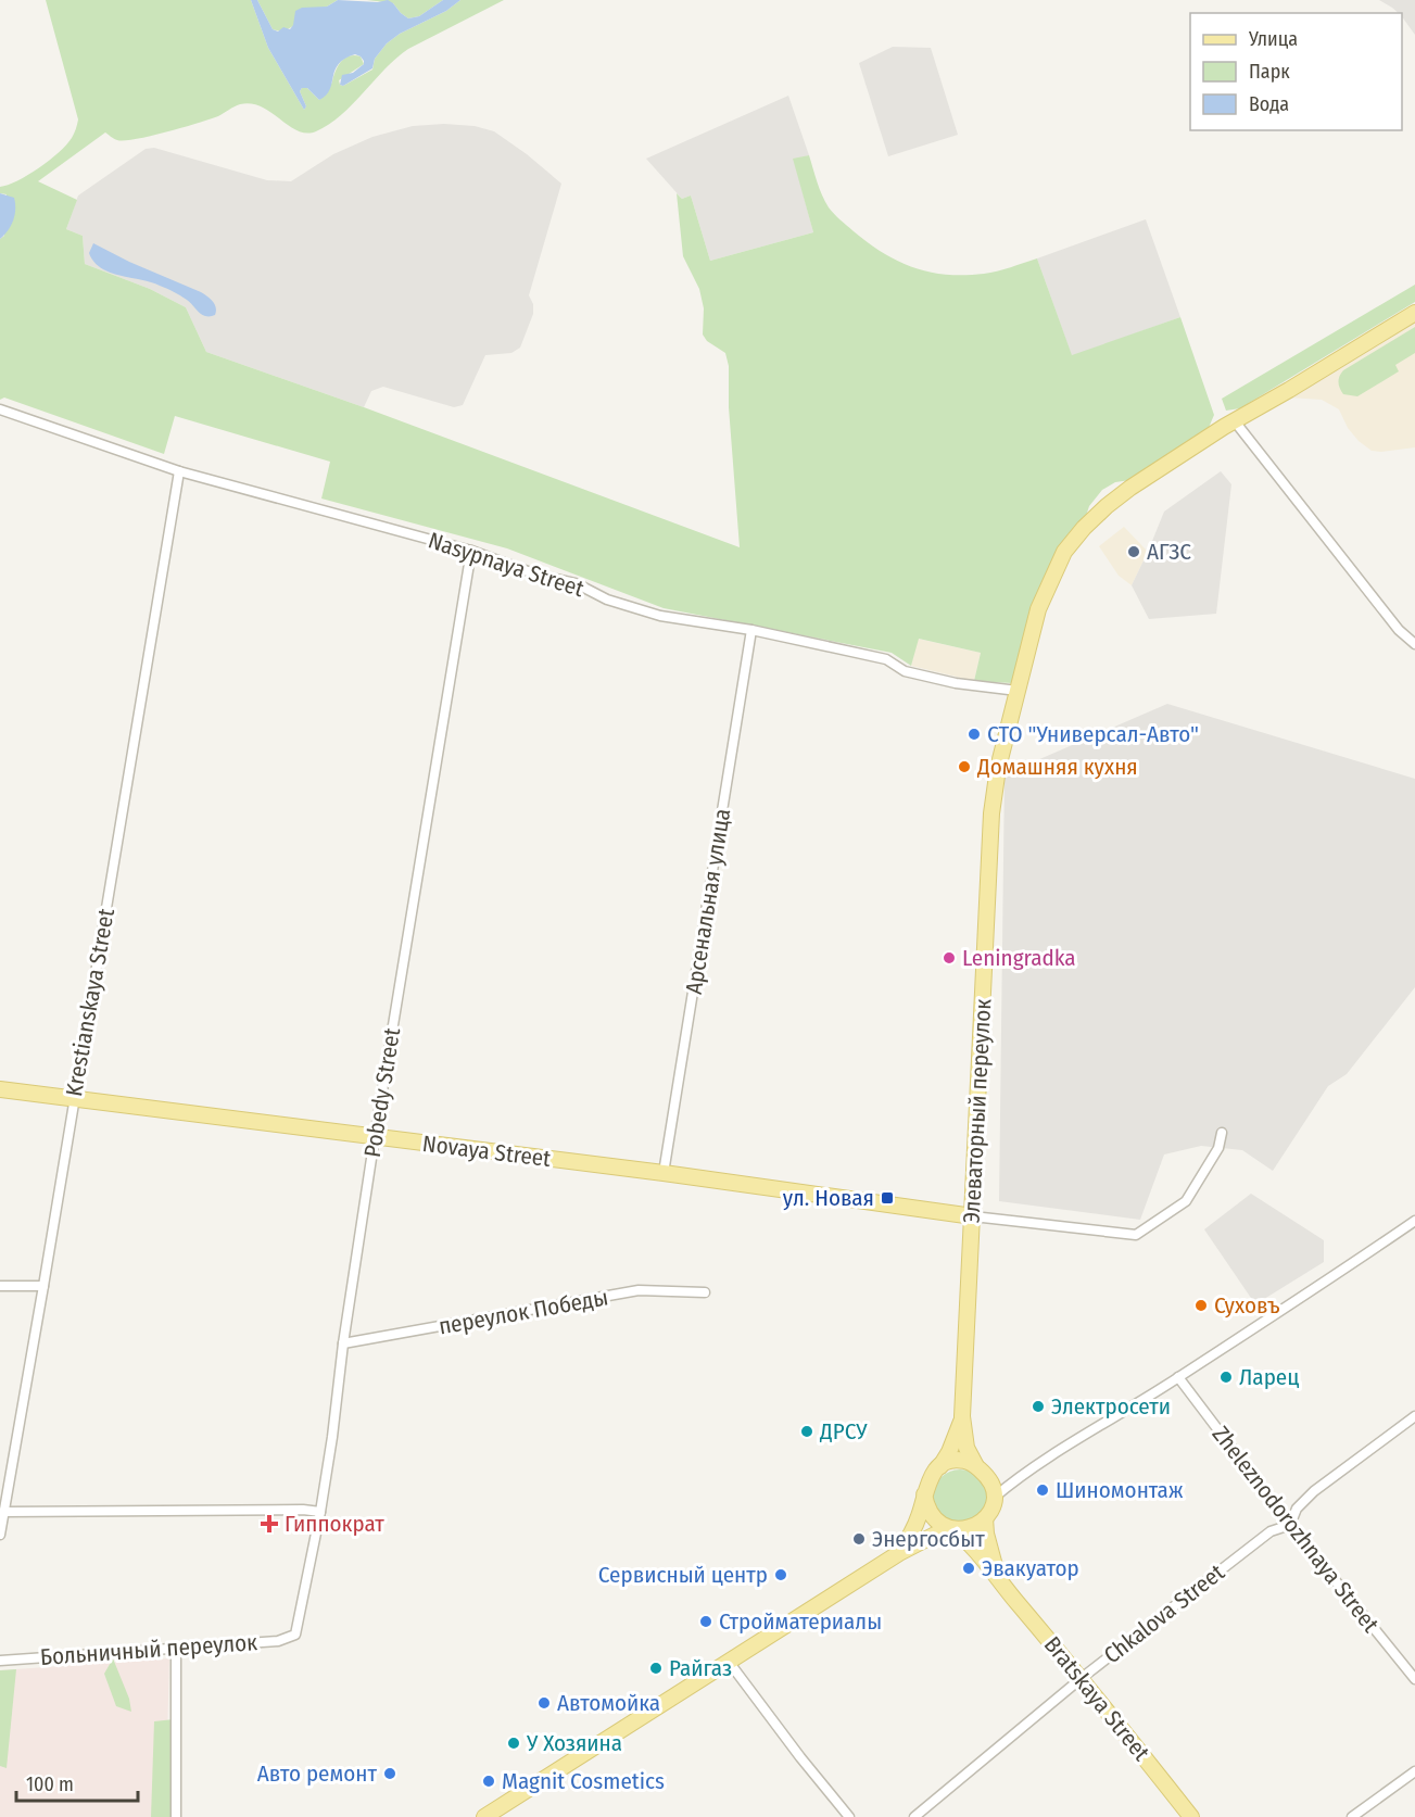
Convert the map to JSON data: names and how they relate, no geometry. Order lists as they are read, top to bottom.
{
  "streets": {
    "main road": ["Элеваторный переулок", "Novaya Street", "Bratskaya Street"],
    "street": [
      "Nasypnaya Street",
      "Арсенальная улица",
      "Krestianskaya Street",
      "Pobedy Street",
      "переулок Победы",
      "Zheleznodorozhnaya Street",
      "Chkalova Street",
      "Больничный переулок"
    ]
  },
  "crossings": [
    ["Nasypnaya Street", "Арсенальная улица"],
    ["Nasypnaya Street", "Krestianskaya Street"],
    ["Nasypnaya Street", "Pobedy Street"],
    ["Nasypnaya Street", "Элеваторный переулок"],
    ["Арсенальная улица", "Novaya Street"],
    ["Krestianskaya Street", "Novaya Street"],
    ["Pobedy Street", "Novaya Street"],
    ["Pobedy Street", "переулок Победы"],
    ["Pobedy Street", "Больничный переулок"],
    ["Элеваторный переулок", "Novaya Street"],
    ["Элеваторный переулок", "Bratskaya Street"],
    ["Zheleznodorozhnaya Street", "Chkalova Street"],
    ["Chkalova Street", "Bratskaya Street"]
  ],
  "places": {
    "other": [
      "АГЗС",
      "СТО \"Универсал-Авто\"",
      "Домашняя кухня",
      "Leningradka",
      "Суховъ",
      "Ларец",
      "Электросети",
      "ДРСУ",
      "Шиномонтаж",
      "Энергосбыт",
      "Эвакуатор",
      "Сервисный центр",
      "Стройматериалы",
      "Райгаз",
      "Автомойка",
      "У Хозяина",
      "Авто ремонт",
      "Magnit Cosmetics"
    ],
    "transit": ["ул. Новая"],
    "health": ["Гиппократ"]
  },
  "legend": ["Улица", "Парк", "Вода"],
  "scale_bar": "100 m"
}
